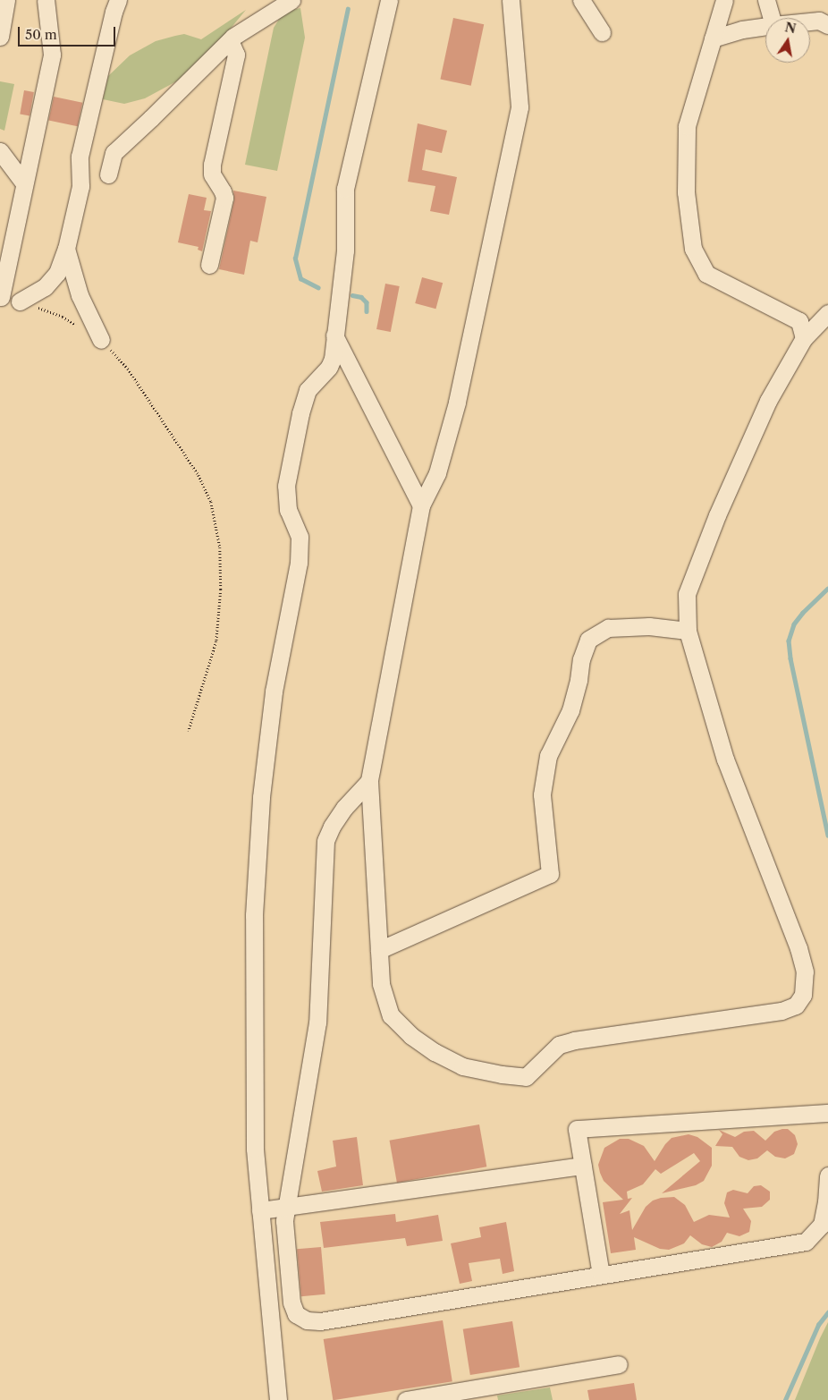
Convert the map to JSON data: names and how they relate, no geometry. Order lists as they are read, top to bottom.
{
  "scale_bar": "50 m",
  "north": "top"
}
